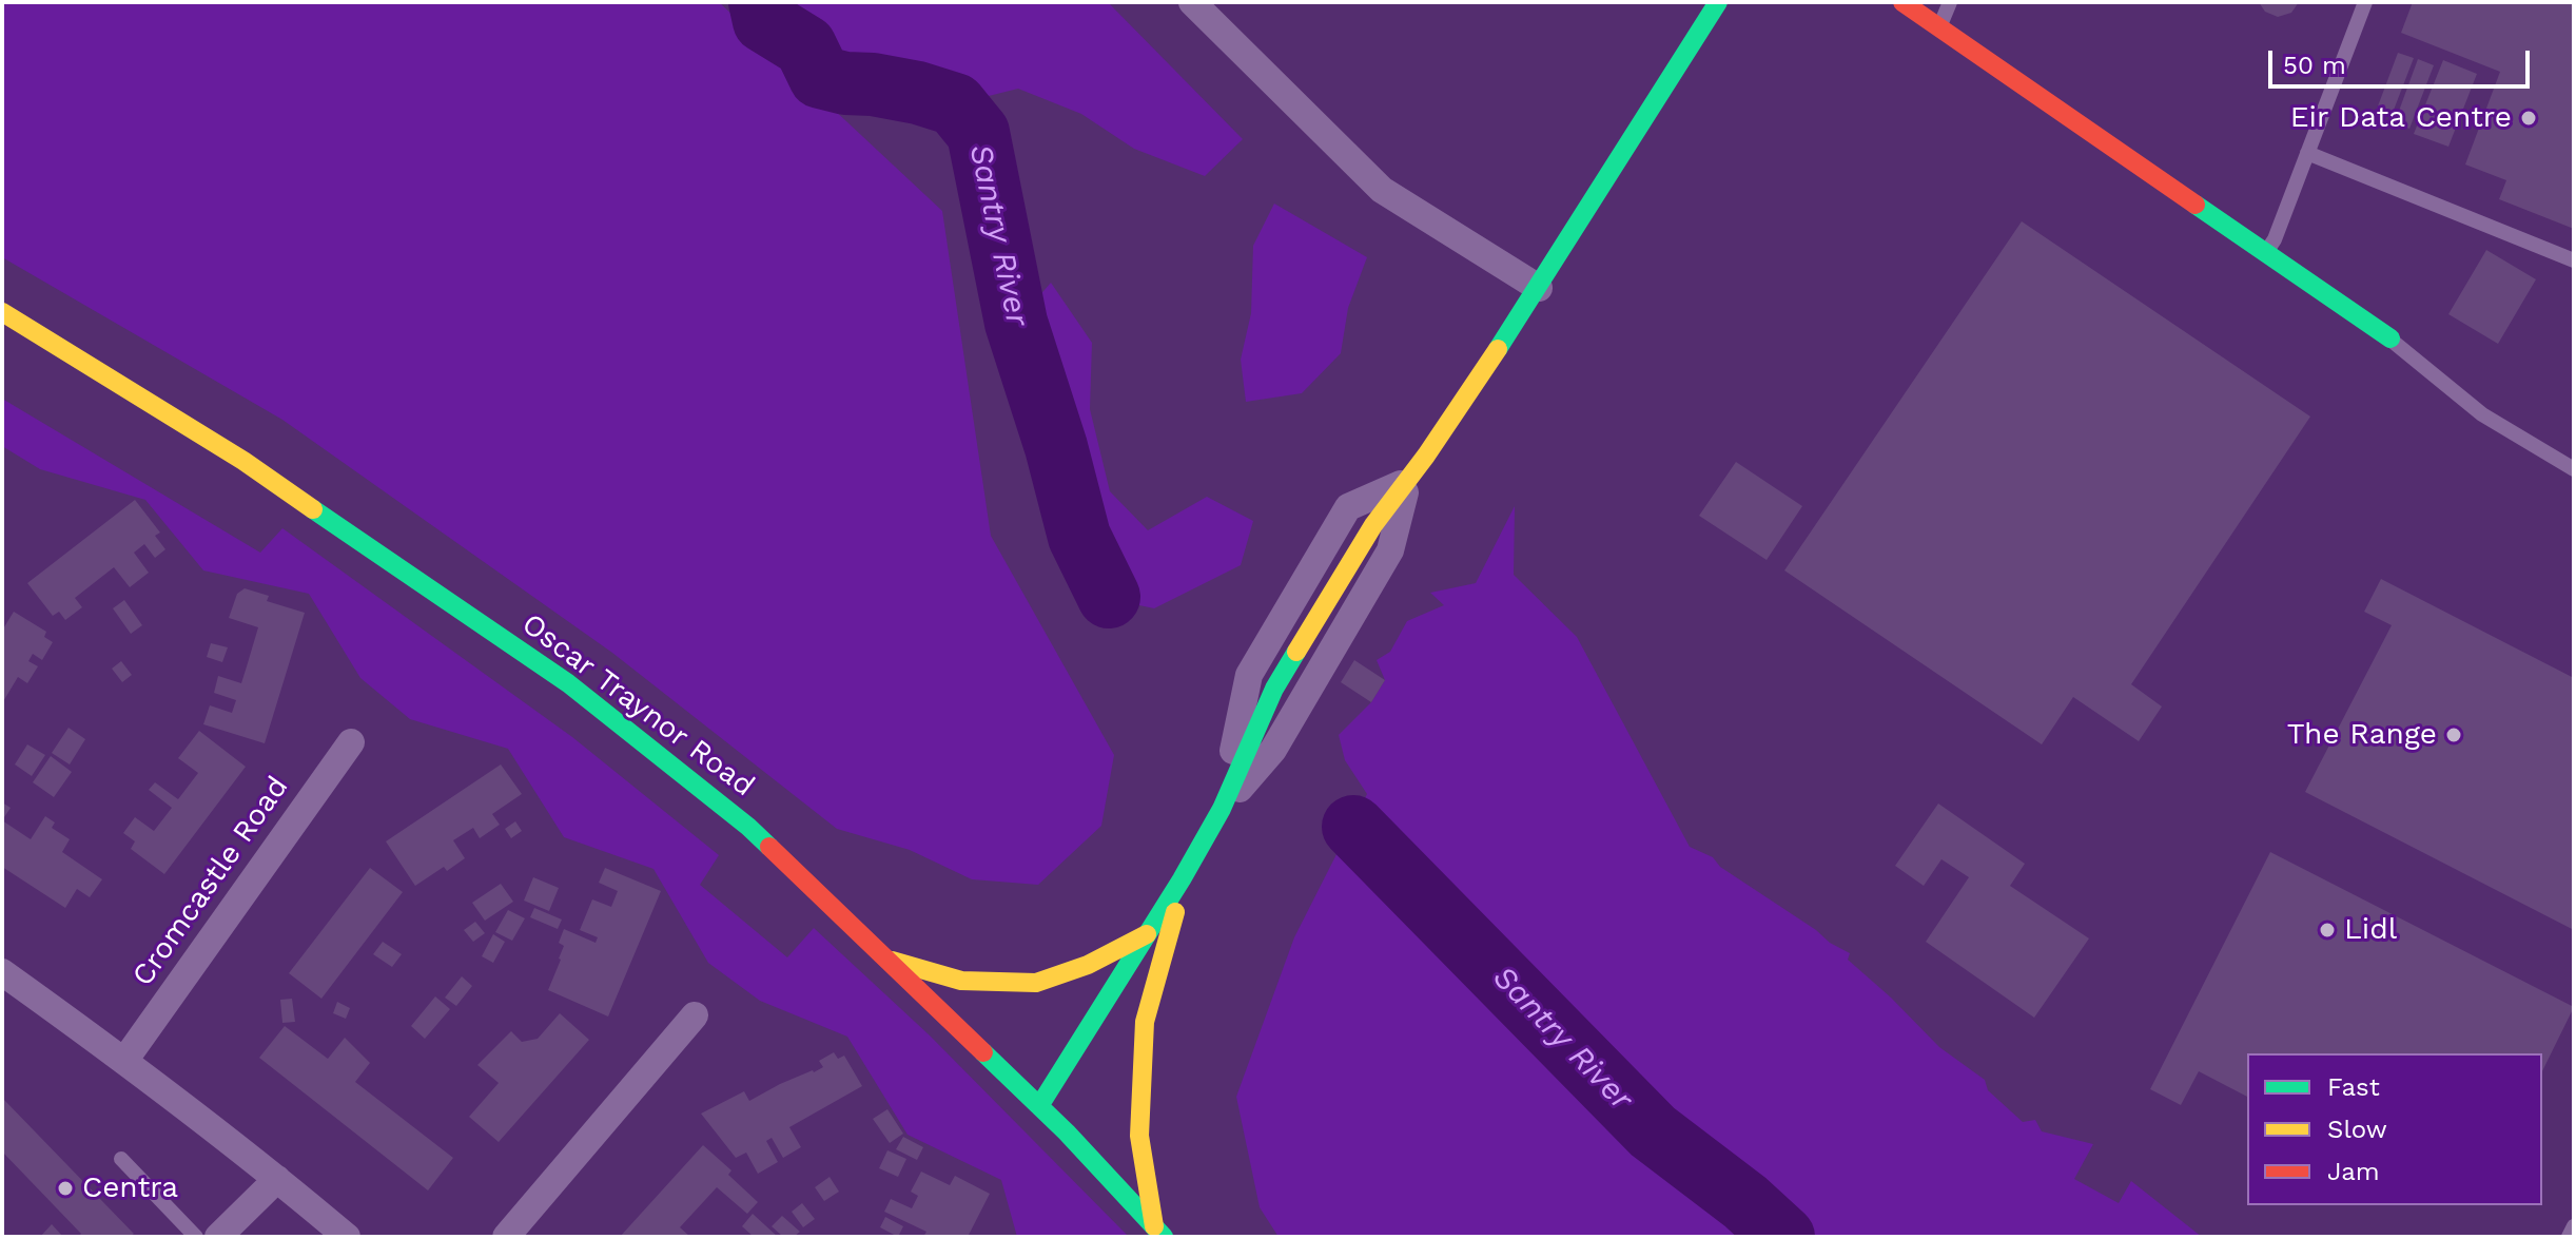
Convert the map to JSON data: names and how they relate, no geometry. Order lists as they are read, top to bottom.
{
  "streets": {
    "main road": ["Oscar Traynor Road"],
    "street": ["Cromcastle Road"]
  },
  "water": ["Santry River"],
  "places": [
    "Eir Data Centre",
    "The Range",
    "Lidl",
    "Centra"
  ],
  "legend": ["Fast", "Slow", "Jam"],
  "scale_bar": "50 m"
}
